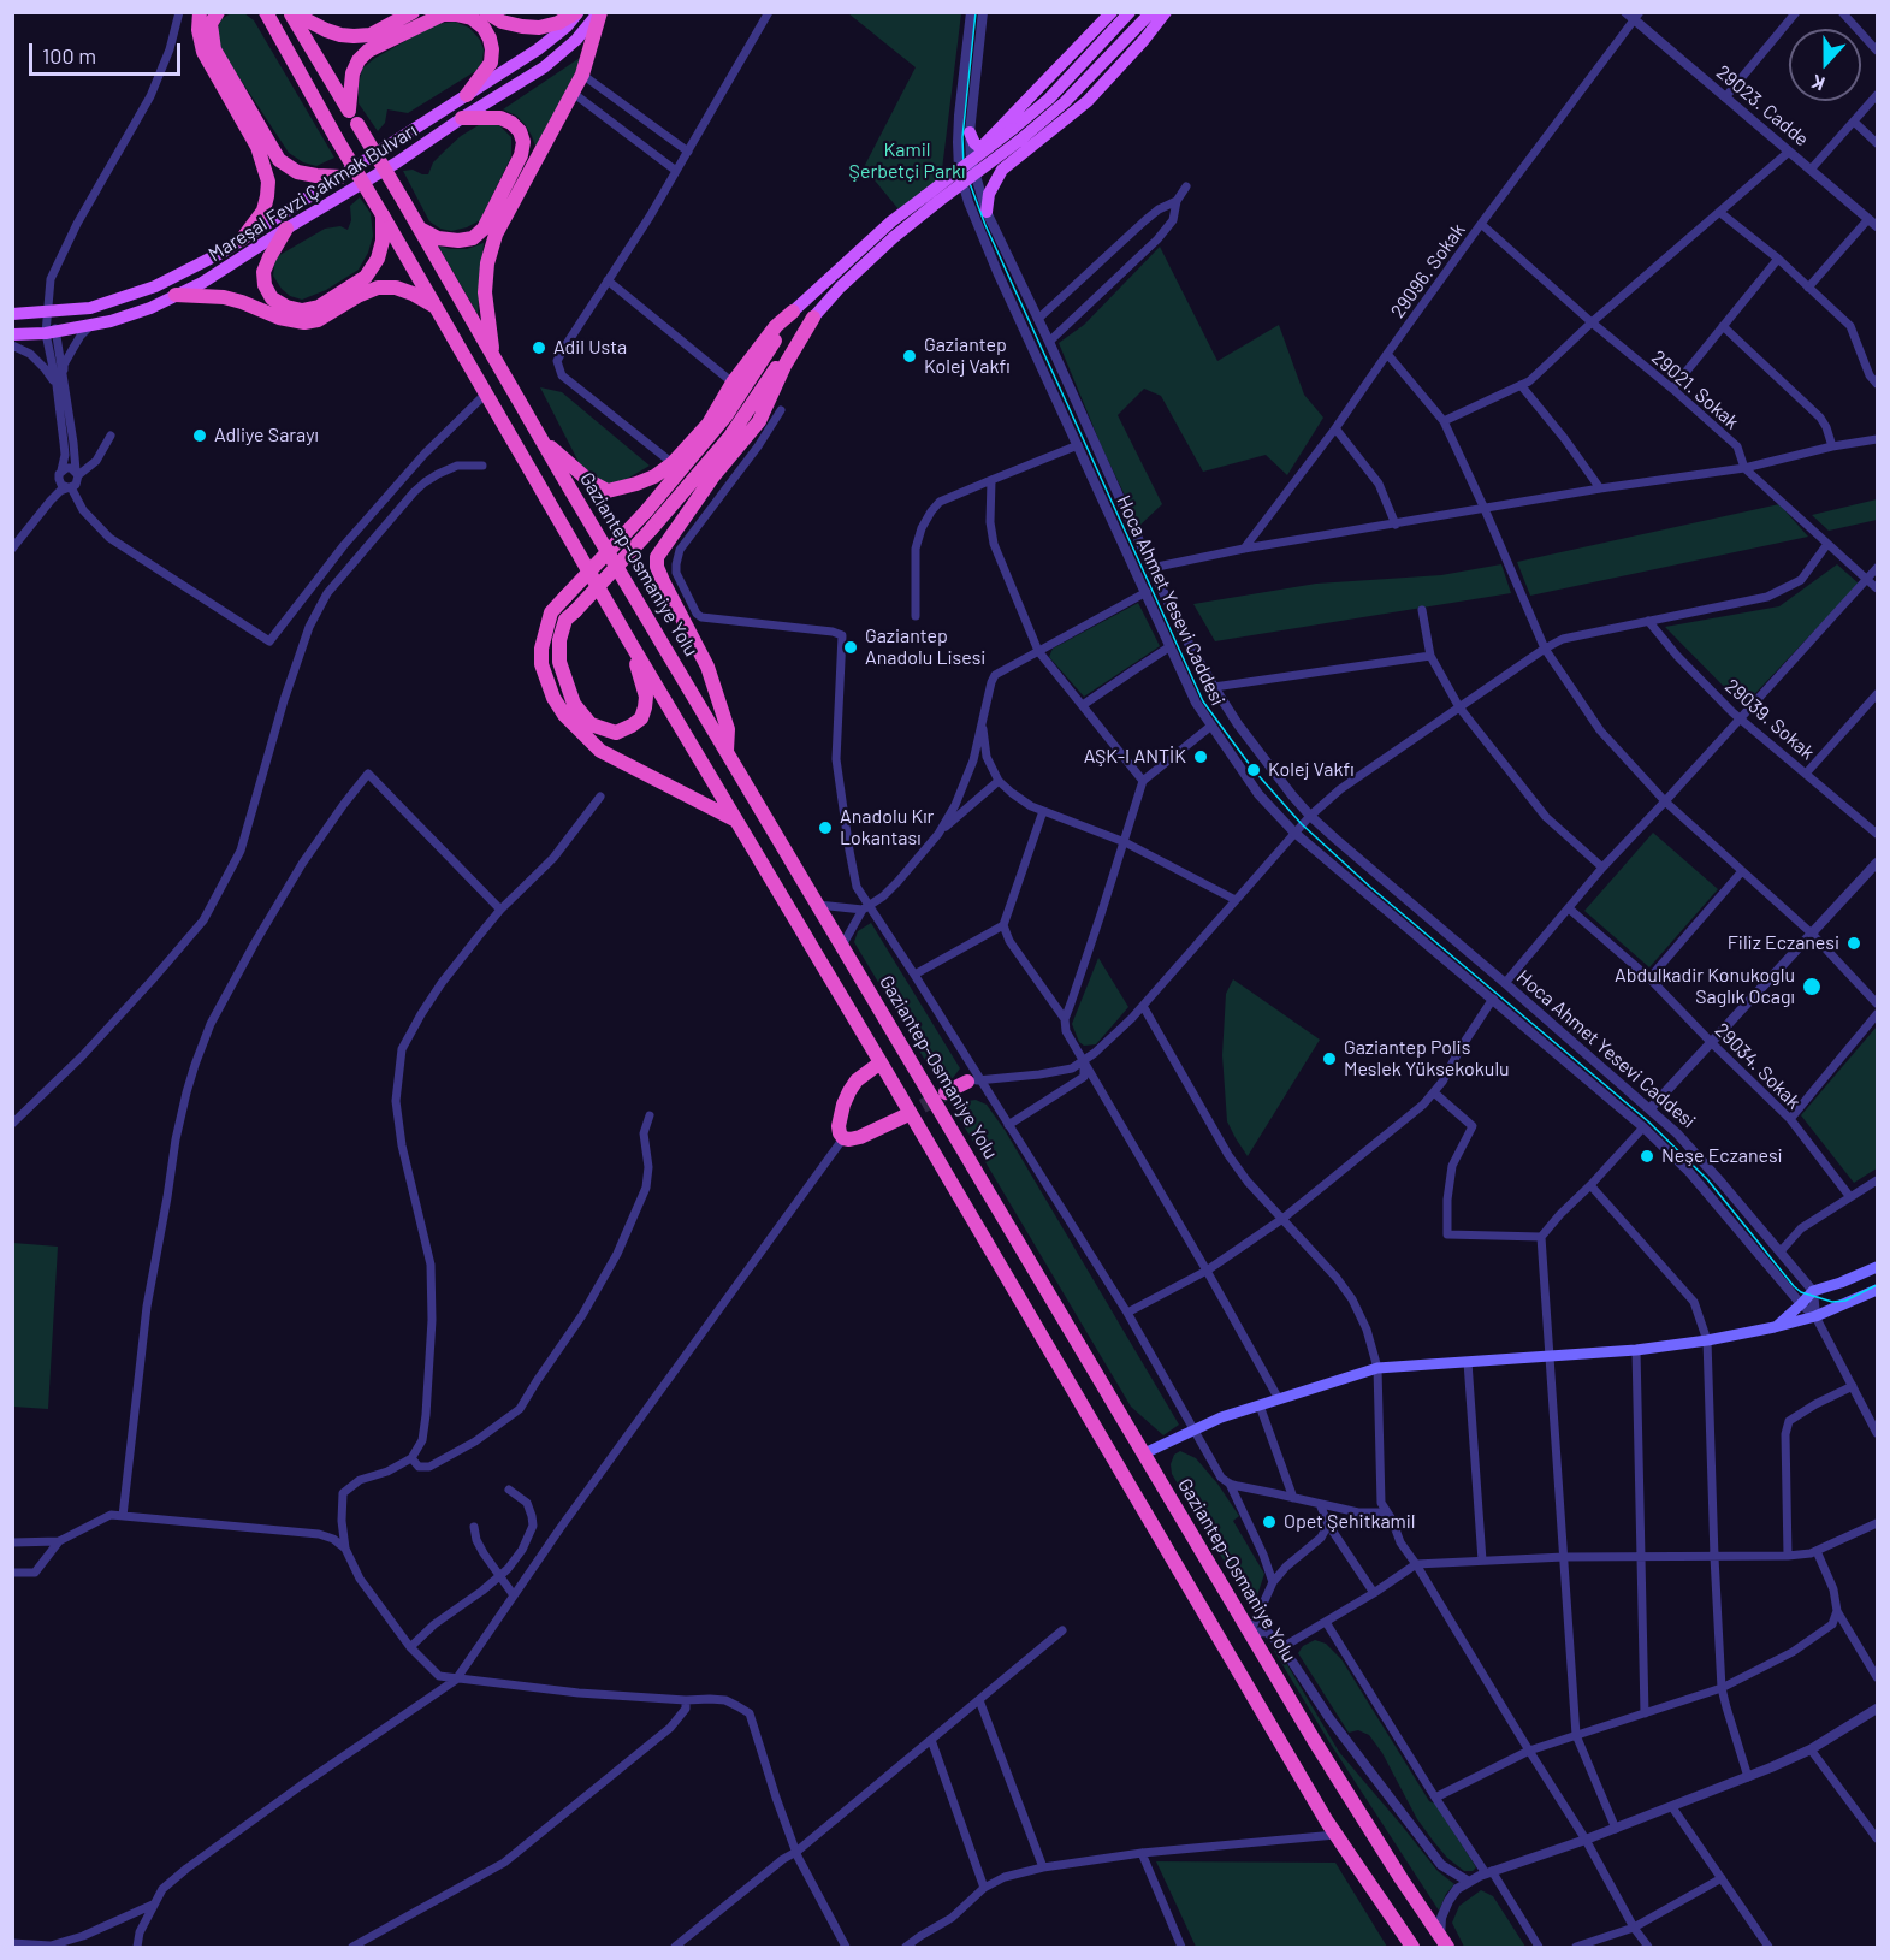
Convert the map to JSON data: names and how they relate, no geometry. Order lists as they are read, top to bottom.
{
  "streets": {
    "highway": ["Gaziantep-Osmaniye Yolu"],
    "main road": ["Mareşal Fevzi Çakmak Bulvarı"],
    "street": [
      "29023. Cadde",
      "29096. Sokak",
      "29021. Sokak",
      "Hoca Ahmet Yesevi Caddesi",
      "29039. Sokak",
      "29034. Sokak"
    ]
  },
  "crossings": [
    ["29023. Cadde", "29096. Sokak"],
    ["29096. Sokak", "29021. Sokak"]
  ],
  "parks": ["Kamil Şerbetçi Parkı"],
  "places": [
    "Adil Usta",
    "Gaziantep Kolej Vakfı",
    "Adliye Sarayı",
    "Gaziantep Anadolu Lisesi",
    "AŞK-I ANTİK",
    "Kolej Vakfı",
    "Anadolu Kır Lokantası",
    "Filiz Eczanesi",
    "Abdulkadir Konukoglu Saglık Ocagı",
    "Gaziantep Polis Meslek Yüksekokulu",
    "Neşe Eczanesi",
    "Opet Şehitkamil"
  ],
  "scale_bar": "100 m",
  "north": "bottom"
}
